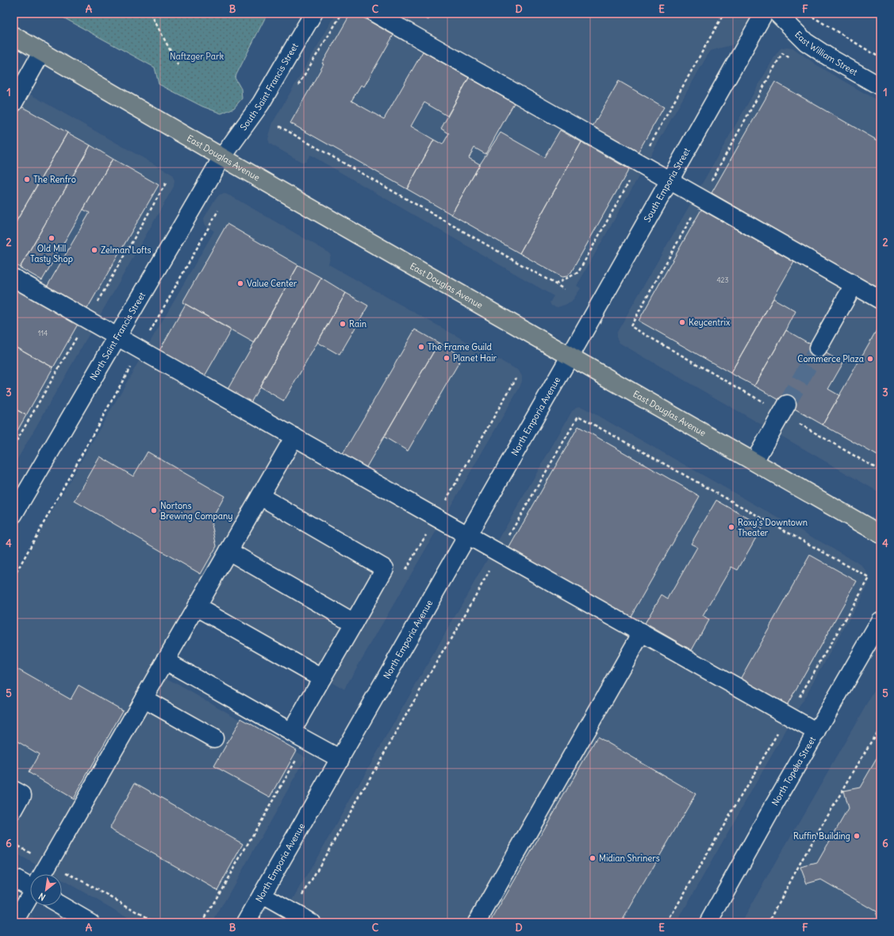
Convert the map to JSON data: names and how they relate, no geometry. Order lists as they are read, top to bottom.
{
  "streets": {
    "main road": ["East Douglas Avenue"],
    "street": [
      "East William Street",
      "South Saint Francis Street",
      "South Emporia Street",
      "North Saint Francis Street",
      "North Emporia Avenue",
      "North Topeka Street"
    ]
  },
  "crossings": [
    ["South Saint Francis Street", "East Douglas Avenue"],
    ["South Saint Francis Street", "North Saint Francis Street"],
    ["East Douglas Avenue", "South Emporia Street"],
    ["East Douglas Avenue", "North Saint Francis Street"],
    ["East Douglas Avenue", "North Emporia Avenue"],
    ["South Emporia Street", "North Emporia Avenue"]
  ],
  "parks": ["Naftzger Park"],
  "places": [
    "The Renfro",
    "Old Mill Tasty Shop",
    "Zelman Lofts",
    "Value Center",
    "Keycentrix",
    "Rain",
    "The Frame Guild",
    "Planet Hair",
    "Commerce Plaza",
    "Nortons Brewing Company",
    "Roxy's Downtown Theater",
    "Ruffin Building",
    "Midian Shriners"
  ],
  "house_numbers": ["423", "114"],
  "north": "bottom left",
  "grid": {
    "columns": [
      "A",
      "B",
      "C",
      "D",
      "E",
      "F"
    ],
    "rows": [
      "1",
      "2",
      "3",
      "4",
      "5",
      "6"
    ]
  }
}
